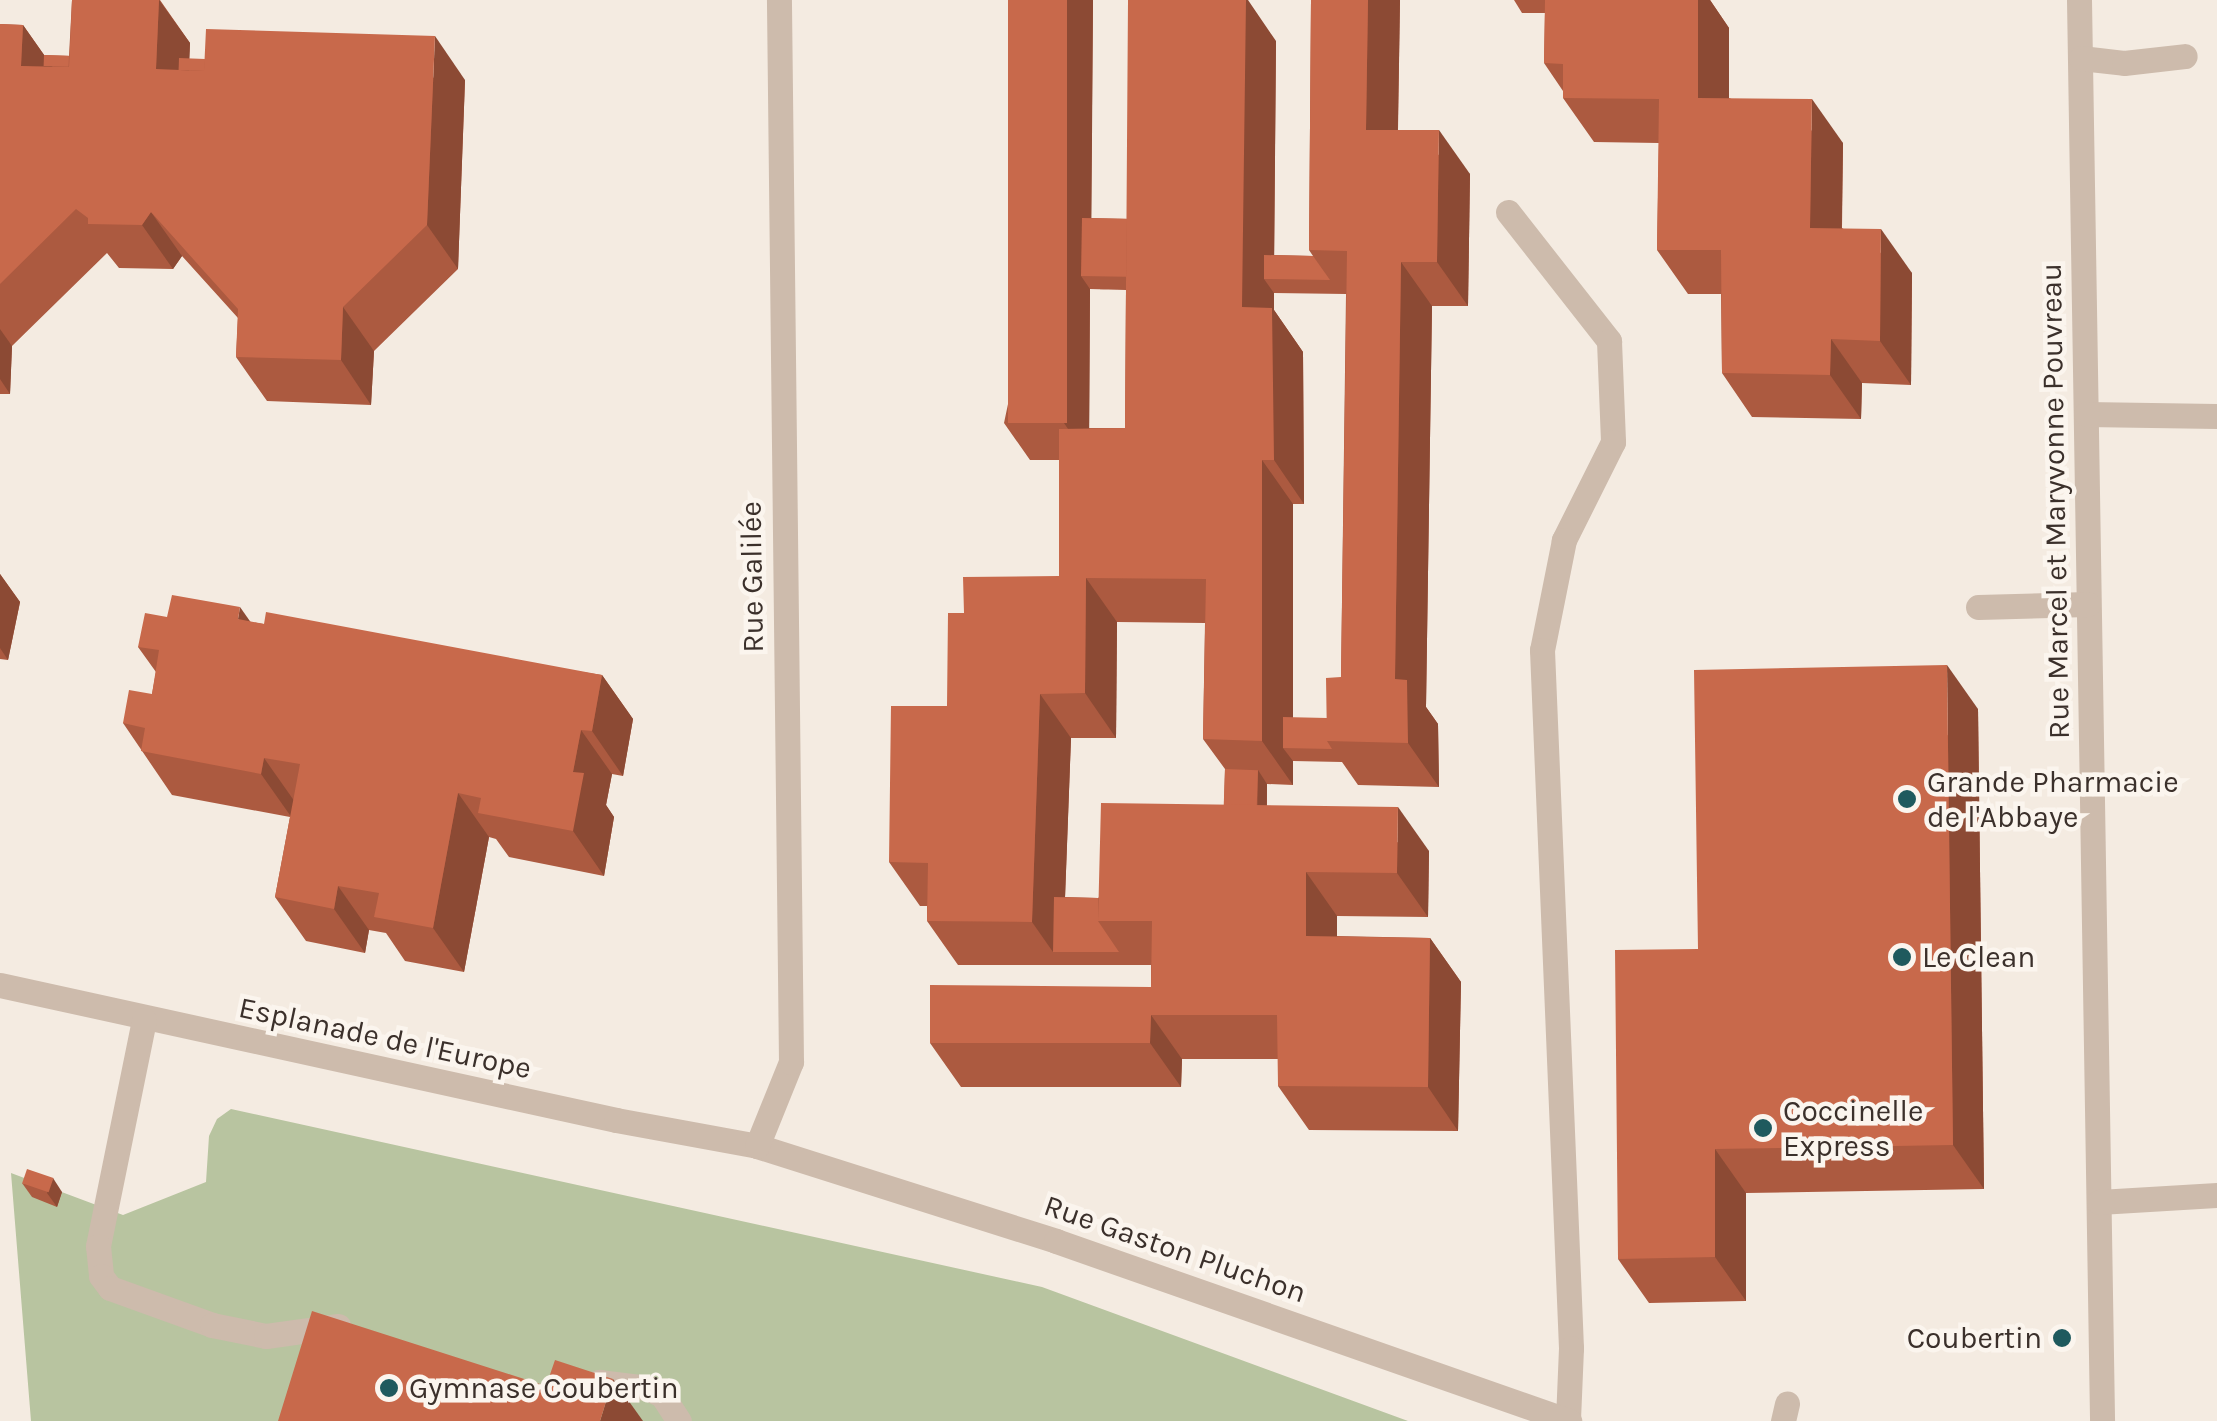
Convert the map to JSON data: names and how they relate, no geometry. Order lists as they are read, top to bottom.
{
  "streets": {
    "street": [
      "Rue Marcel et Maryvonne Pouvreau",
      "Rue Galilée",
      "Esplanade de l'Europe",
      "Rue Gaston Pluchon"
    ]
  },
  "crossings": [
    ["Rue Galilée", "Esplanade de l'Europe"],
    ["Rue Galilée", "Rue Gaston Pluchon"],
    ["Esplanade de l'Europe", "Rue Gaston Pluchon"]
  ],
  "places": [
    "Grande Pharmacie de l'Abbaye",
    "Le Clean",
    "Coccinelle Express",
    "Coubertin",
    "Gymnase Coubertin"
  ]
}
